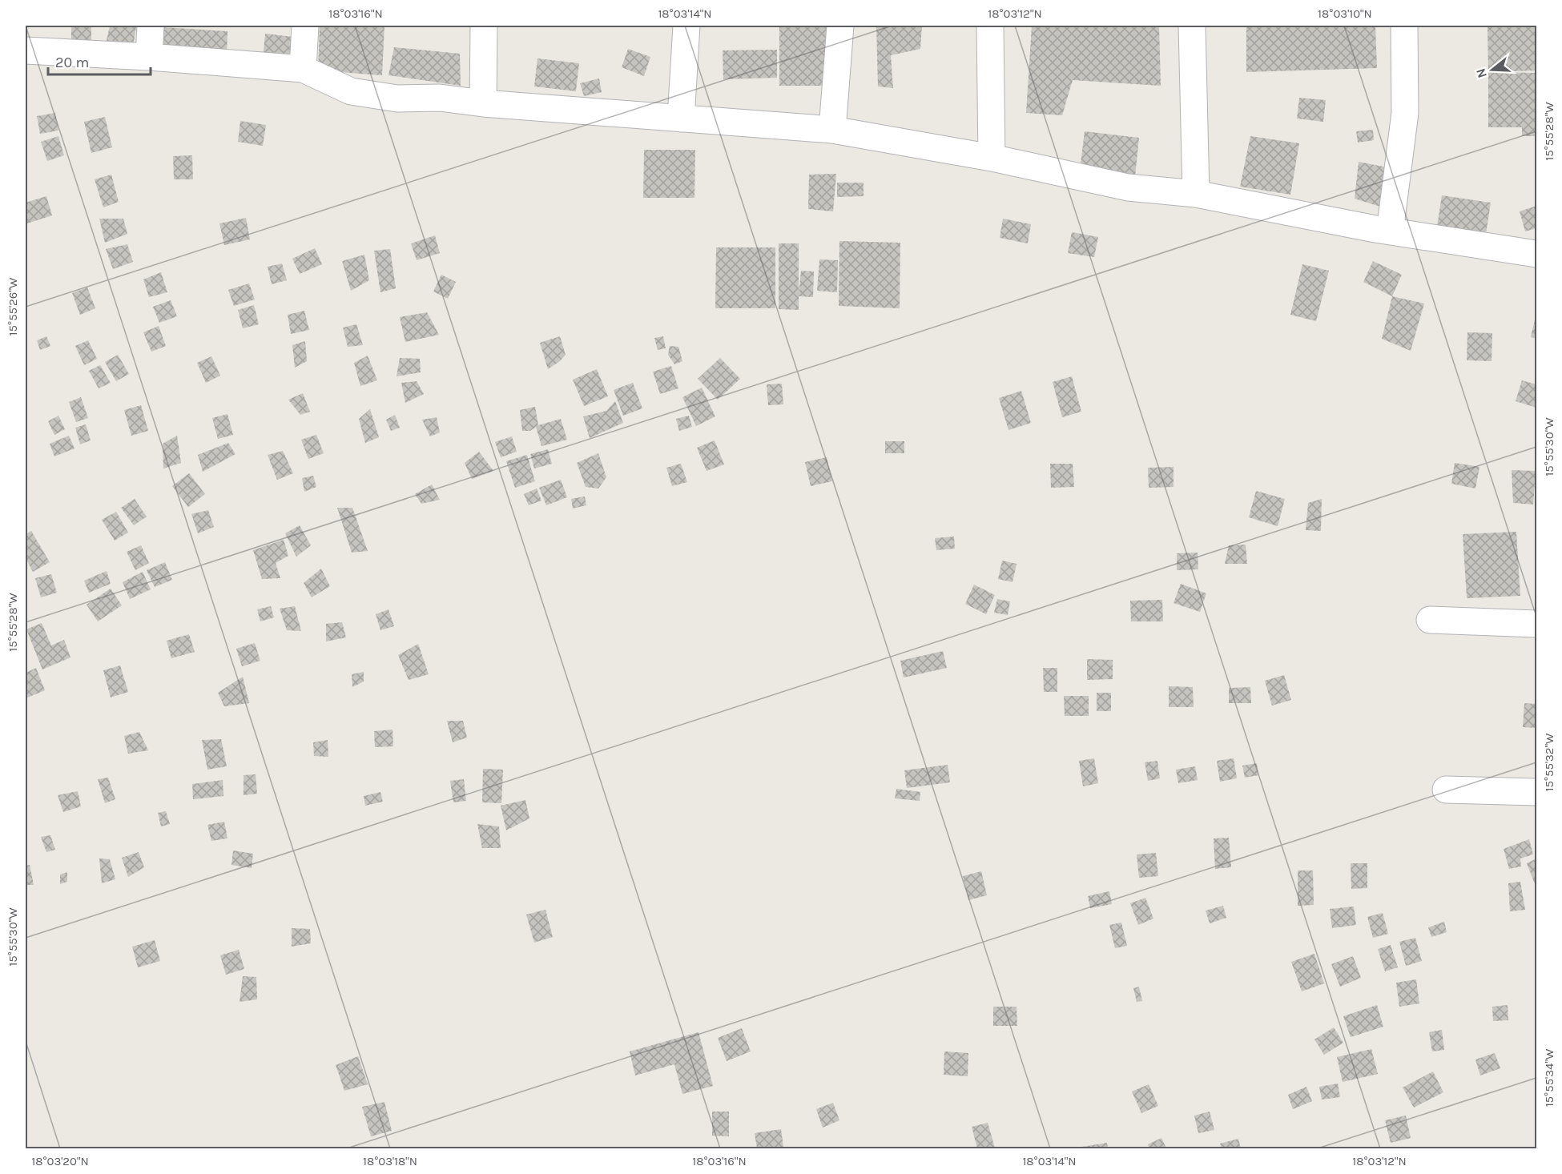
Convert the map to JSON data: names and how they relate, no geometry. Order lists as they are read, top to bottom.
{
  "scale_bar": "20 m",
  "north": "left",
  "coordinates": [
    "18°03'16\"N",
    "18°03'14\"N",
    "18°03'12\"N",
    "18°03'10\"N",
    "15°55'28\"W",
    "15°55'26\"W",
    "15°55'30\"W",
    "15°55'32\"W",
    "15°55'34\"W",
    "18°03'20\"N",
    "18°03'18\"N"
  ]
}
